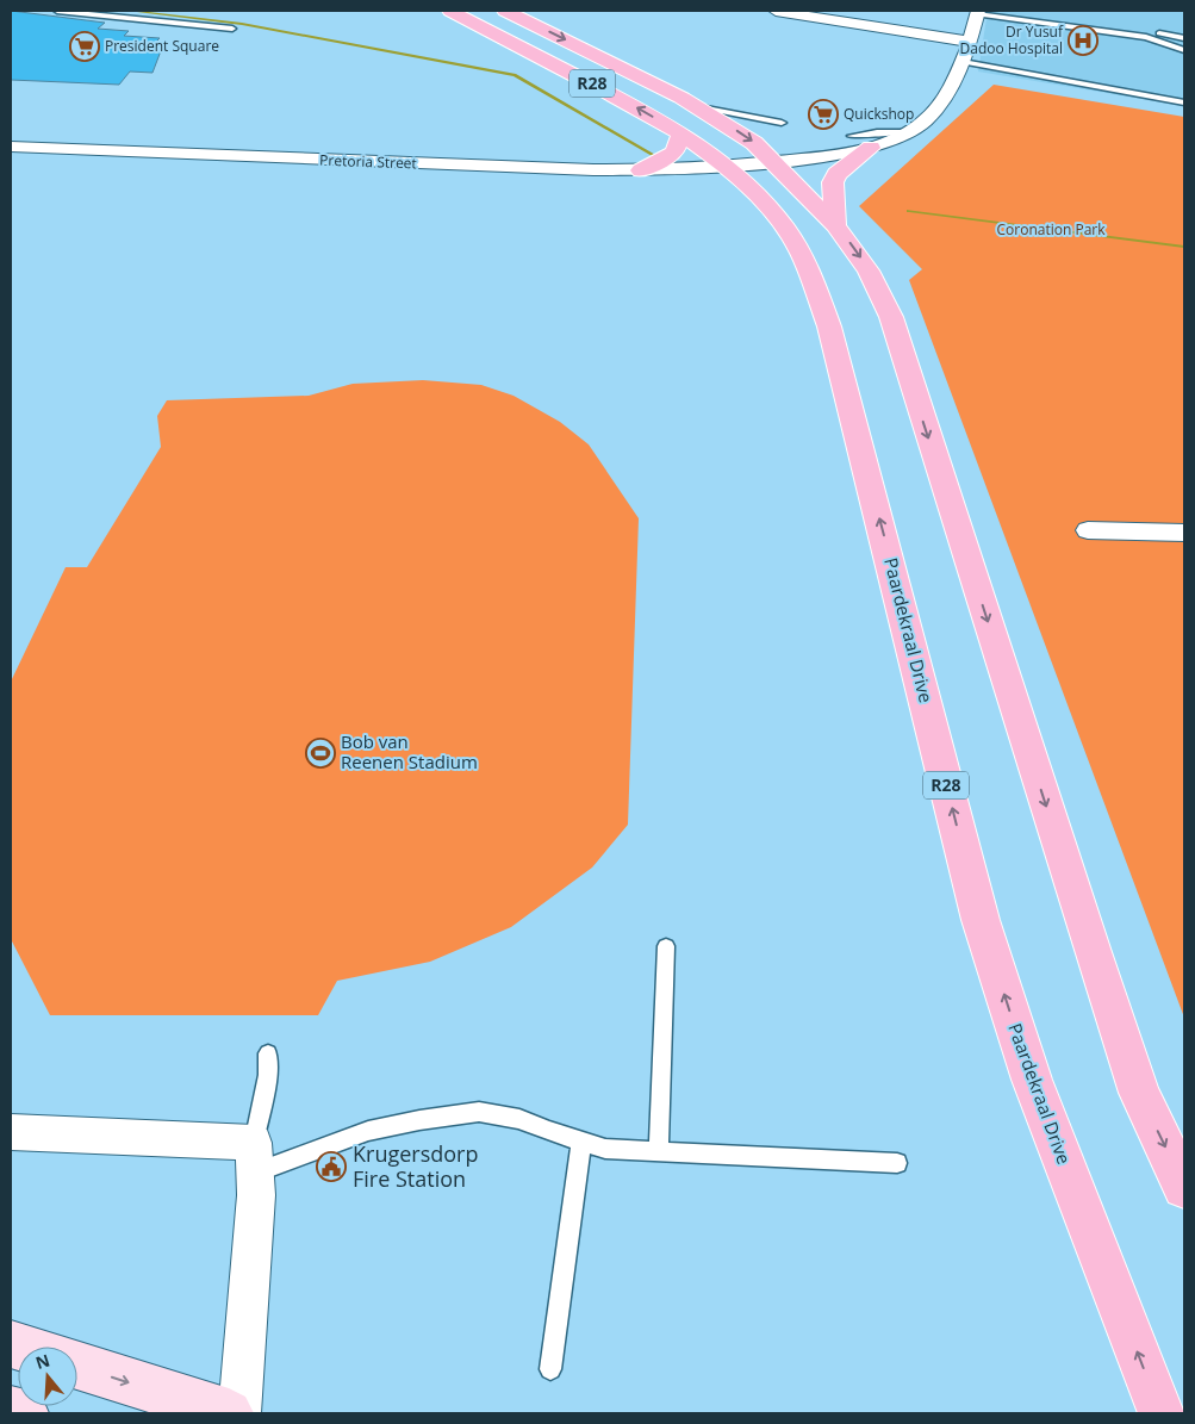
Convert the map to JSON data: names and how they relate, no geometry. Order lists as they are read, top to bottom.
{
  "streets": {
    "main road": ["R28", "Paardekraal Drive"],
    "street": ["Pretoria Street"]
  },
  "crossings": [
    ["R28", "Pretoria Street"],
    ["Pretoria Street", "Paardekraal Drive"]
  ],
  "parks": ["Coronation Park"],
  "places": {
    "hospital": ["Dr Yusuf Dadoo Hospital"],
    "supermarket": ["President Square", "Quickshop"],
    "sports": ["Bob van Reenen Stadium"],
    "public building": ["Krugersdorp Fire Station"]
  },
  "north": "top"
}
